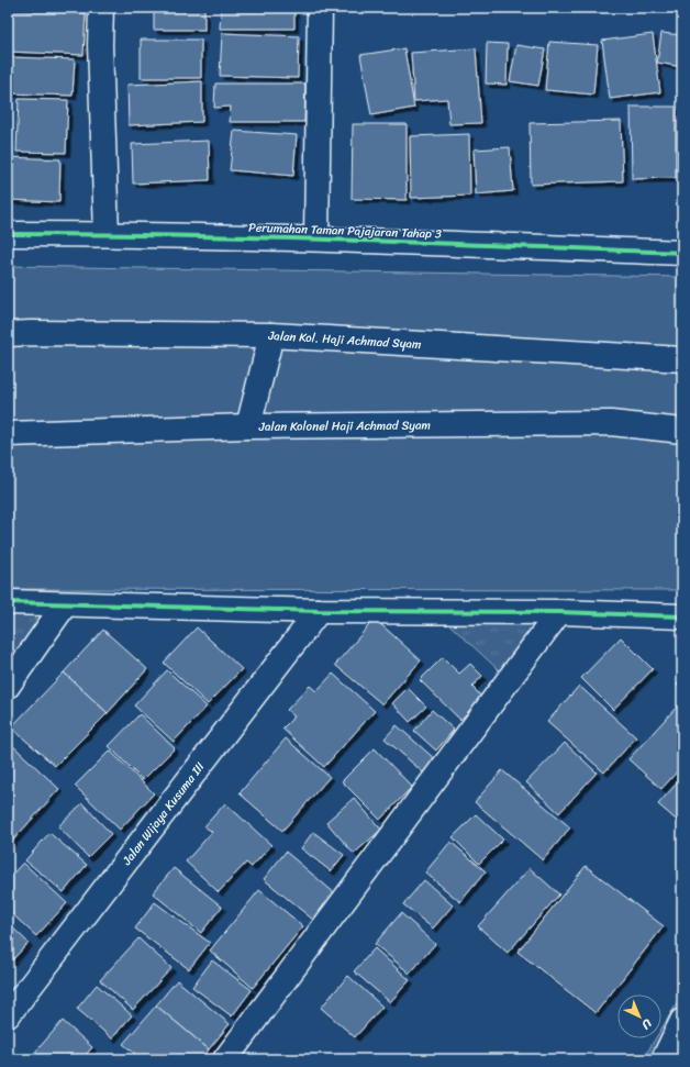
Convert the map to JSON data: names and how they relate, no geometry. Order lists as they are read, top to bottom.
{
  "streets": {
    "street": [
      "Perumahan Taman Pajajaran Tahap 3",
      "Jalan Kol. Haji Achmad Syam",
      "Jalan Kolonel Haji Achmad Syam",
      "Jalan Wijaya Kusuma III"
    ]
  },
  "north": "bottom right"
}
